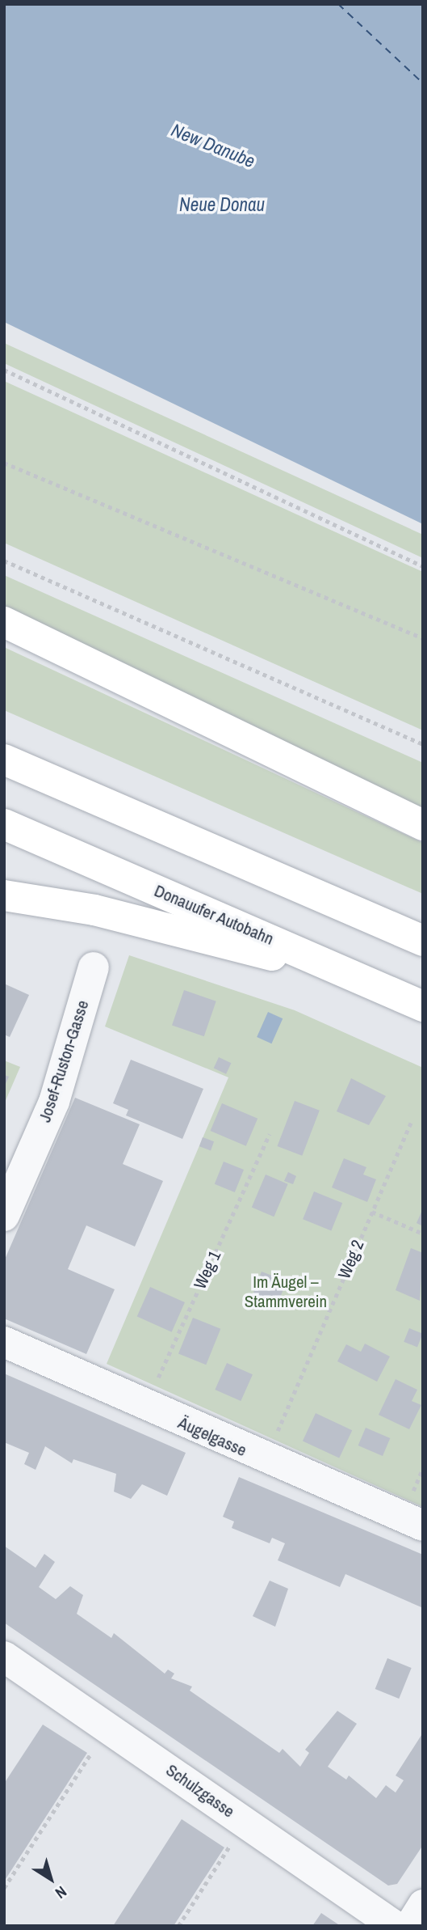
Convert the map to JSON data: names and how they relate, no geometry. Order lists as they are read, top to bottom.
{
  "streets": {
    "highway": ["Donauufer Autobahn"],
    "street": ["Josef-Ruston-Gasse", "Äugelgasse", "Schulzgasse"],
    "path": ["Weg 2", "Weg 1"]
  },
  "crossings": [
    ["Weg 2", "Äugelgasse"],
    ["Weg 1", "Äugelgasse"]
  ],
  "water": ["New Danube", "Neue Donau"],
  "parks": ["Im Äugel – Stammverein"],
  "north": "bottom right"
}
